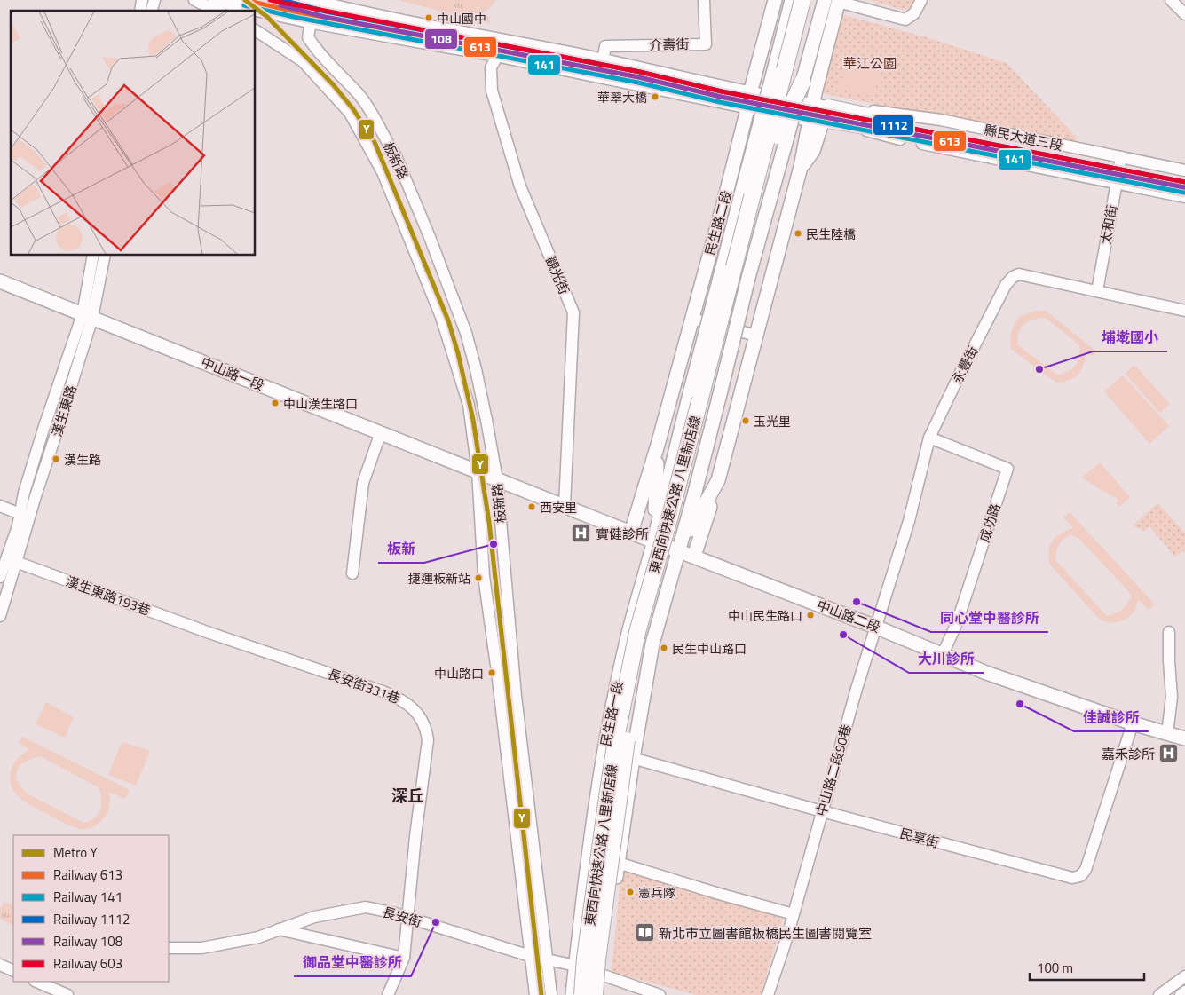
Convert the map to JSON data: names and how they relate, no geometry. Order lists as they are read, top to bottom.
{
  "streets": {
    "highway": ["東西向快速公路 八里新店線"],
    "main road": [
      "縣民大道三段",
      "民生路二段",
      "中山路一段",
      "中山路二段",
      "民生路一段"
    ],
    "street": [
      "介壽街",
      "板新路",
      "太和街",
      "觀光街",
      "永豐街",
      "漢生東路",
      "成功路",
      "漢生東路193巷",
      "長安街331巷",
      "中山路二段90巷",
      "民享街",
      "長安街"
    ]
  },
  "crossings": [
    ["縣民大道三段", "太和街"],
    ["板新路", "中山路一段"],
    ["板新路", "中山路二段"],
    ["板新路", "長安街"],
    ["民生路二段", "中山路二段"],
    ["民生路二段", "民生路一段"],
    ["太和街", "永豐街"],
    ["觀光街", "中山路二段"],
    ["永豐街", "成功路"],
    ["永豐街", "中山路二段"],
    ["永豐街", "中山路二段90巷"],
    ["中山路一段", "漢生東路"],
    ["中山路一段", "中山路二段"],
    ["漢生東路", "漢生東路193巷"],
    ["成功路", "中山路二段"],
    ["漢生東路193巷", "長安街331巷"],
    ["中山路二段", "民生路一段"],
    ["中山路二段", "中山路二段90巷"],
    ["中山路二段", "民享街"],
    ["長安街331巷", "長安街"],
    ["民生路一段", "民享街"],
    ["民生路一段", "長安街"],
    ["中山路二段90巷", "民享街"]
  ],
  "districts": ["深丘"],
  "parks": ["華江公園"],
  "places": {
    "other": [
      "中山國中",
      "華翠大橋",
      "民生陸橋",
      "埔墘國小",
      "中山漢生路口",
      "玉光里",
      "漢生路",
      "西安里",
      "板新",
      "捷運板新站",
      "同心堂中醫診所",
      "中山民生路口",
      "大川診所",
      "民生中山路口",
      "中山路口",
      "佳誠診所",
      "憲兵隊",
      "御品堂中醫診所"
    ],
    "hospital": ["實健診所", "嘉禾診所"],
    "library": ["新北市立圖書館板橋民生圖書閱覽室"]
  },
  "lines": [
    "metro line Y",
    "rail line 613",
    "rail line 1112",
    "rail line 603",
    "rail line 141",
    "rail line 108"
  ],
  "legend": [
    "Metro Y",
    "Railway 613",
    "Railway 141",
    "Railway 1112",
    "Railway 108",
    "Railway 603"
  ],
  "scale_bar": "100 m"
}
